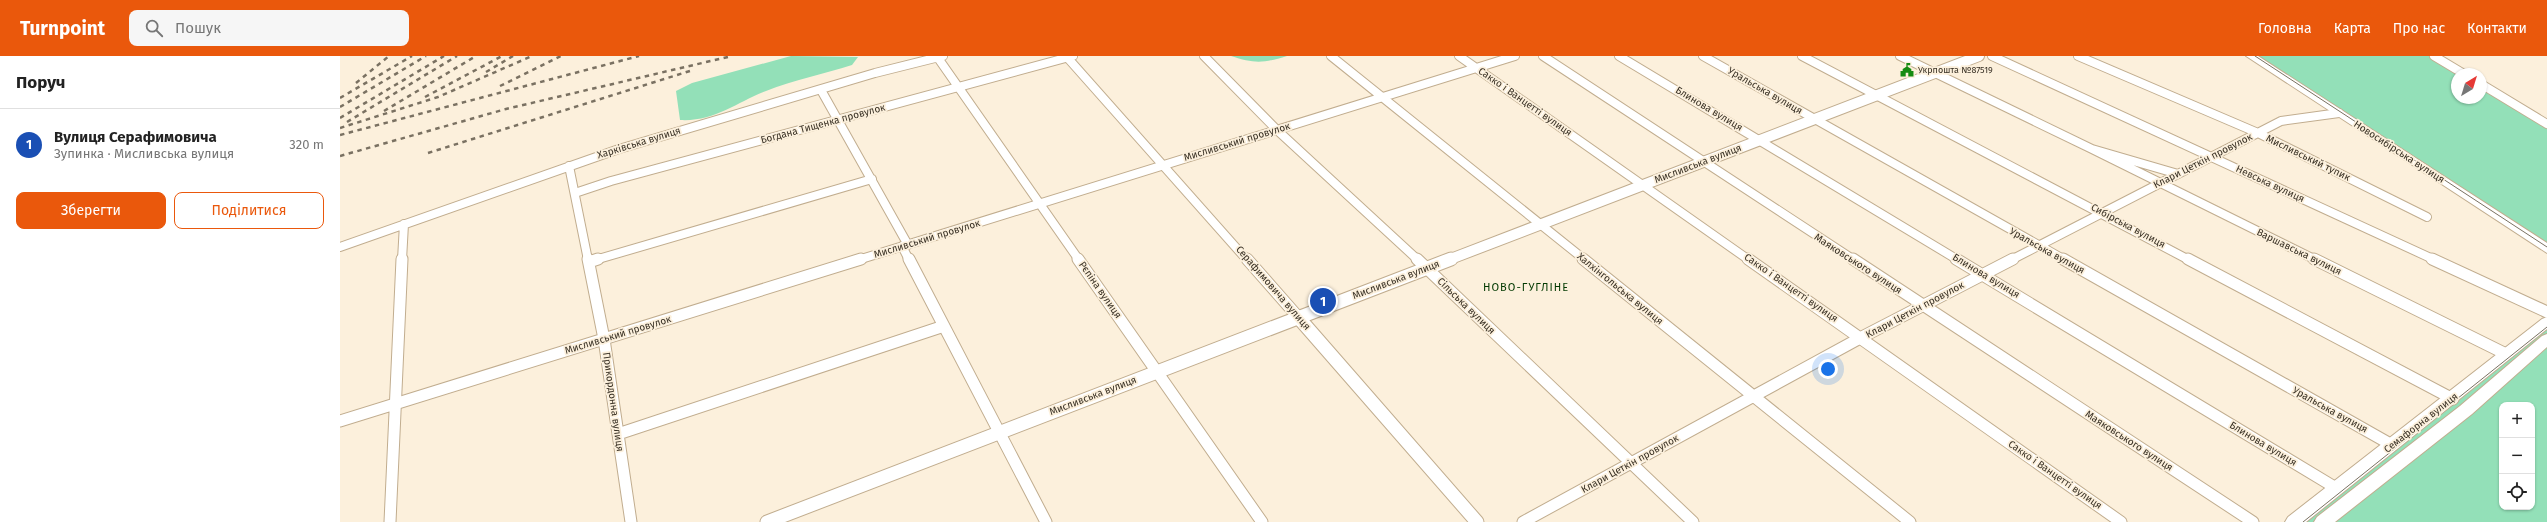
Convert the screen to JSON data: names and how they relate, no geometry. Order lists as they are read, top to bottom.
{
  "streets": {
    "main road": ["Блинова вулиця", "Новосибірська вулиця", "Семафорна вулиця"],
    "street": [
      "Уральська вулиця",
      "Сакко і Ванцетті вулиця",
      "Богдана Тищенка провулок",
      "Мисливський провулок",
      "Харківська вулиця",
      "Мисливський тупик",
      "Клари Цеткін провулок",
      "Мисливська вулиця",
      "Невська вулиця",
      "Сибірська вулиця",
      "Варшавська вулиця",
      "Маяковського вулиця",
      "Серафимовича вулиця",
      "Халхінгольська вулиця",
      "Рєпіна вулиця",
      "Сільська вулиця",
      "Прикордонна вулиця"
    ]
  },
  "crossings": [
    ["Уральська вулиця", "Клари Цеткін провулок"],
    ["Уральська вулиця", "Мисливська вулиця"],
    ["Уральська вулиця", "Семафорна вулиця"],
    ["Сакко і Ванцетті вулиця", "Мисливський провулок"],
    ["Сакко і Ванцетті вулиця", "Клари Цеткін провулок"],
    ["Сакко і Ванцетті вулиця", "Мисливська вулиця"],
    ["Блинова вулиця", "Клари Цеткін провулок"],
    ["Блинова вулиця", "Мисливська вулиця"],
    ["Блинова вулиця", "Семафорна вулиця"],
    ["Богдана Тищенка провулок", "Серафимовича вулиця"],
    ["Богдана Тищенка провулок", "Рєпіна вулиця"],
    ["Богдана Тищенка провулок", "Прикордонна вулиця"],
    ["Мисливський провулок", "Серафимовича вулиця"],
    ["Мисливський провулок", "Халхінгольська вулиця"],
    ["Мисливський провулок", "Рєпіна вулиця"],
    ["Мисливський провулок", "Сільська вулиця"],
    ["Мисливський провулок", "Прикордонна вулиця"],
    ["Харківська вулиця", "Рєпіна вулиця"],
    ["Харківська вулиця", "Прикордонна вулиця"],
    ["Новосибірська вулиця", "Клари Цеткін провулок"],
    ["Мисливський тупик", "Клари Цеткін провулок"],
    ["Клари Цеткін провулок", "Невська вулиця"],
    ["Клари Цеткін провулок", "Сибірська вулиця"],
    ["Клари Цеткін провулок", "Варшавська вулиця"],
    ["Клари Цеткін провулок", "Маяковського вулиця"],
    ["Клари Цеткін провулок", "Халхінгольська вулиця"],
    ["Клари Цеткін провулок", "Сільська вулиця"],
    ["Мисливська вулиця", "Сибірська вулиця"],
    ["Мисливська вулиця", "Варшавська вулиця"],
    ["Мисливська вулиця", "Маяковського вулиця"],
    ["Мисливська вулиця", "Серафимовича вулиця"],
    ["Мисливська вулиця", "Халхінгольська вулиця"],
    ["Мисливська вулиця", "Рєпіна вулиця"],
    ["Мисливська вулиця", "Сільська вулиця"],
    ["Сибірська вулиця", "Семафорна вулиця"],
    ["Варшавська вулиця", "Семафорна вулиця"]
  ],
  "districts": ["НОВО-ГУГЛІНЕ"],
  "places": {
    "public building": ["Укрпошта №87519"]
  },
  "north": "top right",
  "page": {
    "header": "Turnpoint",
    "search": "Пошук",
    "nav": [
      "Головна",
      "Карта",
      "Про нас",
      "Контакти"
    ],
    "heading": "Поруч",
    "list": [
      {
        "mark": "1",
        "name": "Вулиця Серафимовича",
        "note": "Зупинка · Мисливська вулиця",
        "value": "320 m"
      }
    ],
    "buttons": ["Зберегти", "Поділитися"],
    "pins": "1",
    "map_buttons": ["+", "−"]
  }
}
